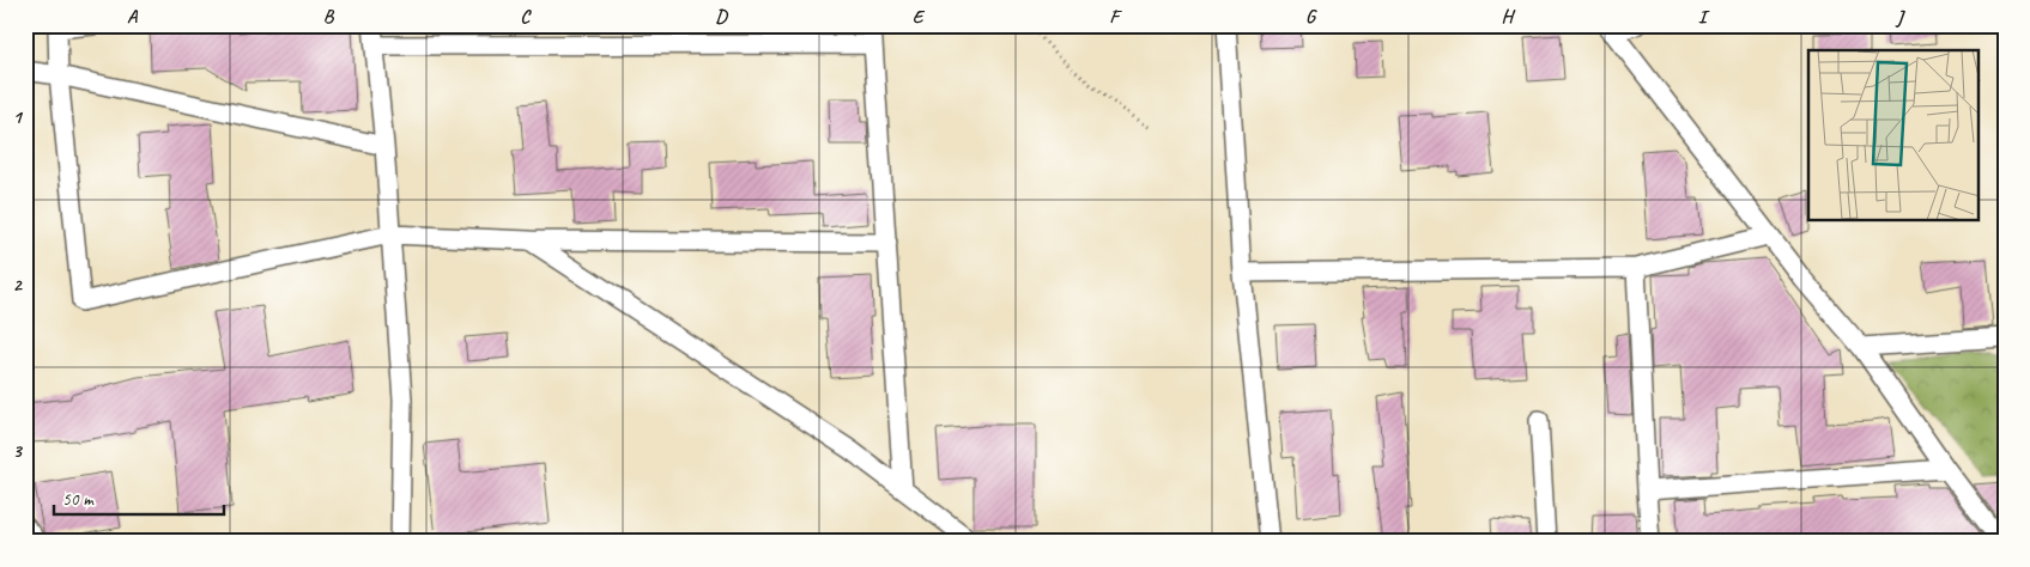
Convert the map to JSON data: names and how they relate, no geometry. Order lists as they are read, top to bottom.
{
  "scale_bar": "50 m",
  "grid": {
    "columns": [
      "A",
      "B",
      "C",
      "D",
      "E",
      "F",
      "G",
      "H",
      "I",
      "J"
    ],
    "rows": ["1", "2", "3"]
  }
}
